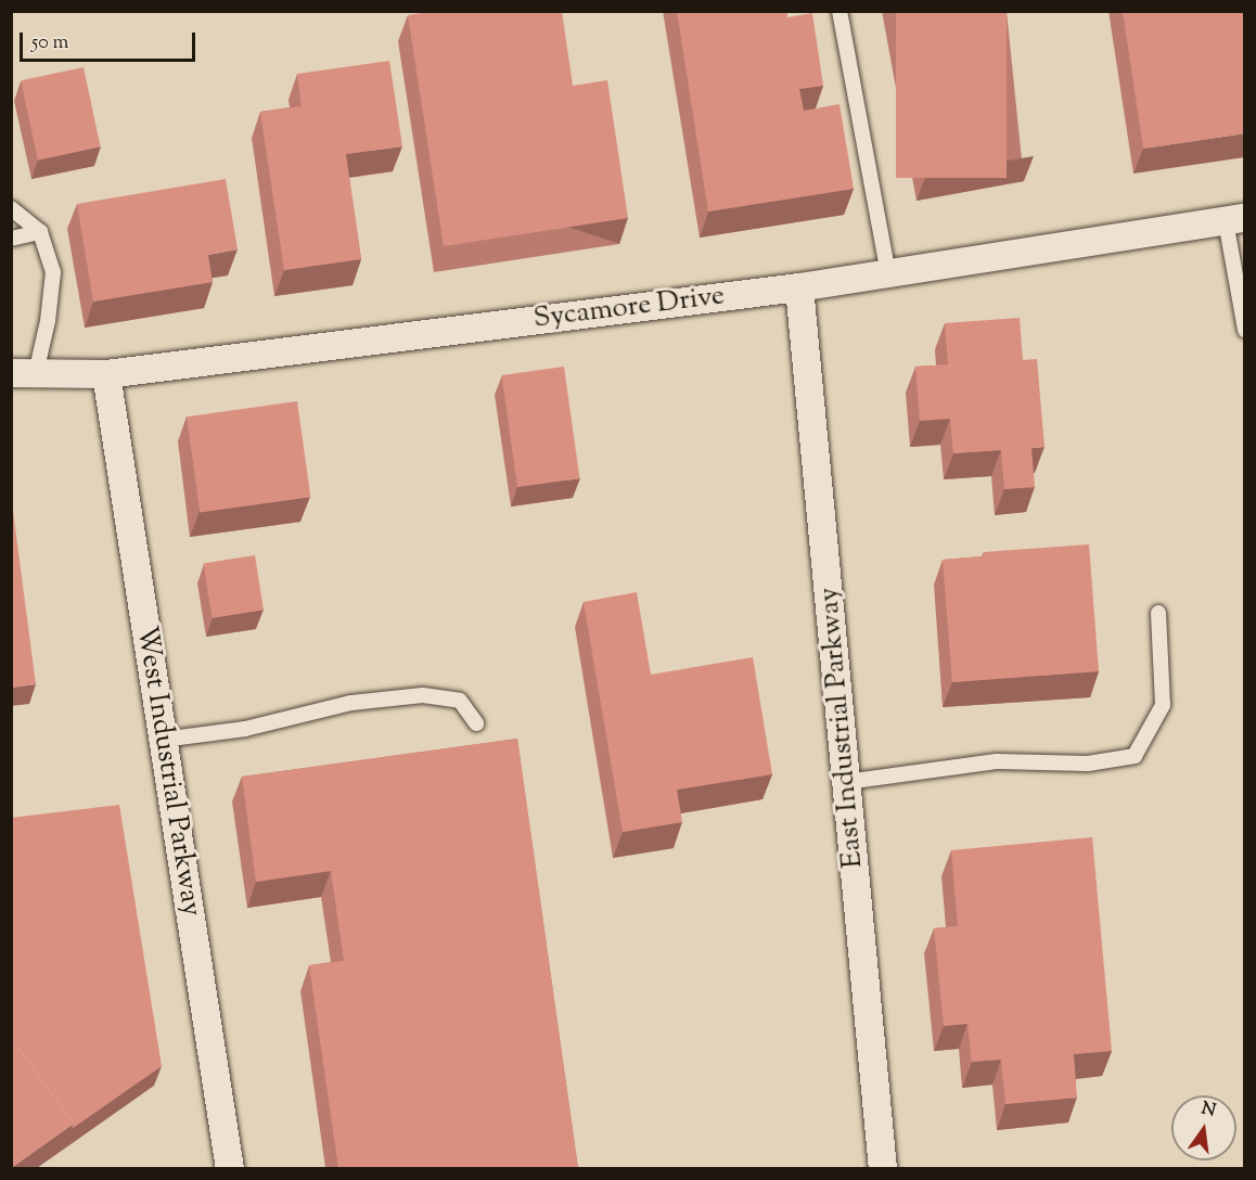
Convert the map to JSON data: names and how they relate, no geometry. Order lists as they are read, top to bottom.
{
  "streets": {
    "street": ["Sycamore Drive", "East Industrial Parkway", "West Industrial Parkway"]
  },
  "crossings": [
    ["Sycamore Drive", "East Industrial Parkway"],
    ["Sycamore Drive", "West Industrial Parkway"]
  ],
  "scale_bar": "50 m",
  "north": "top"
}
